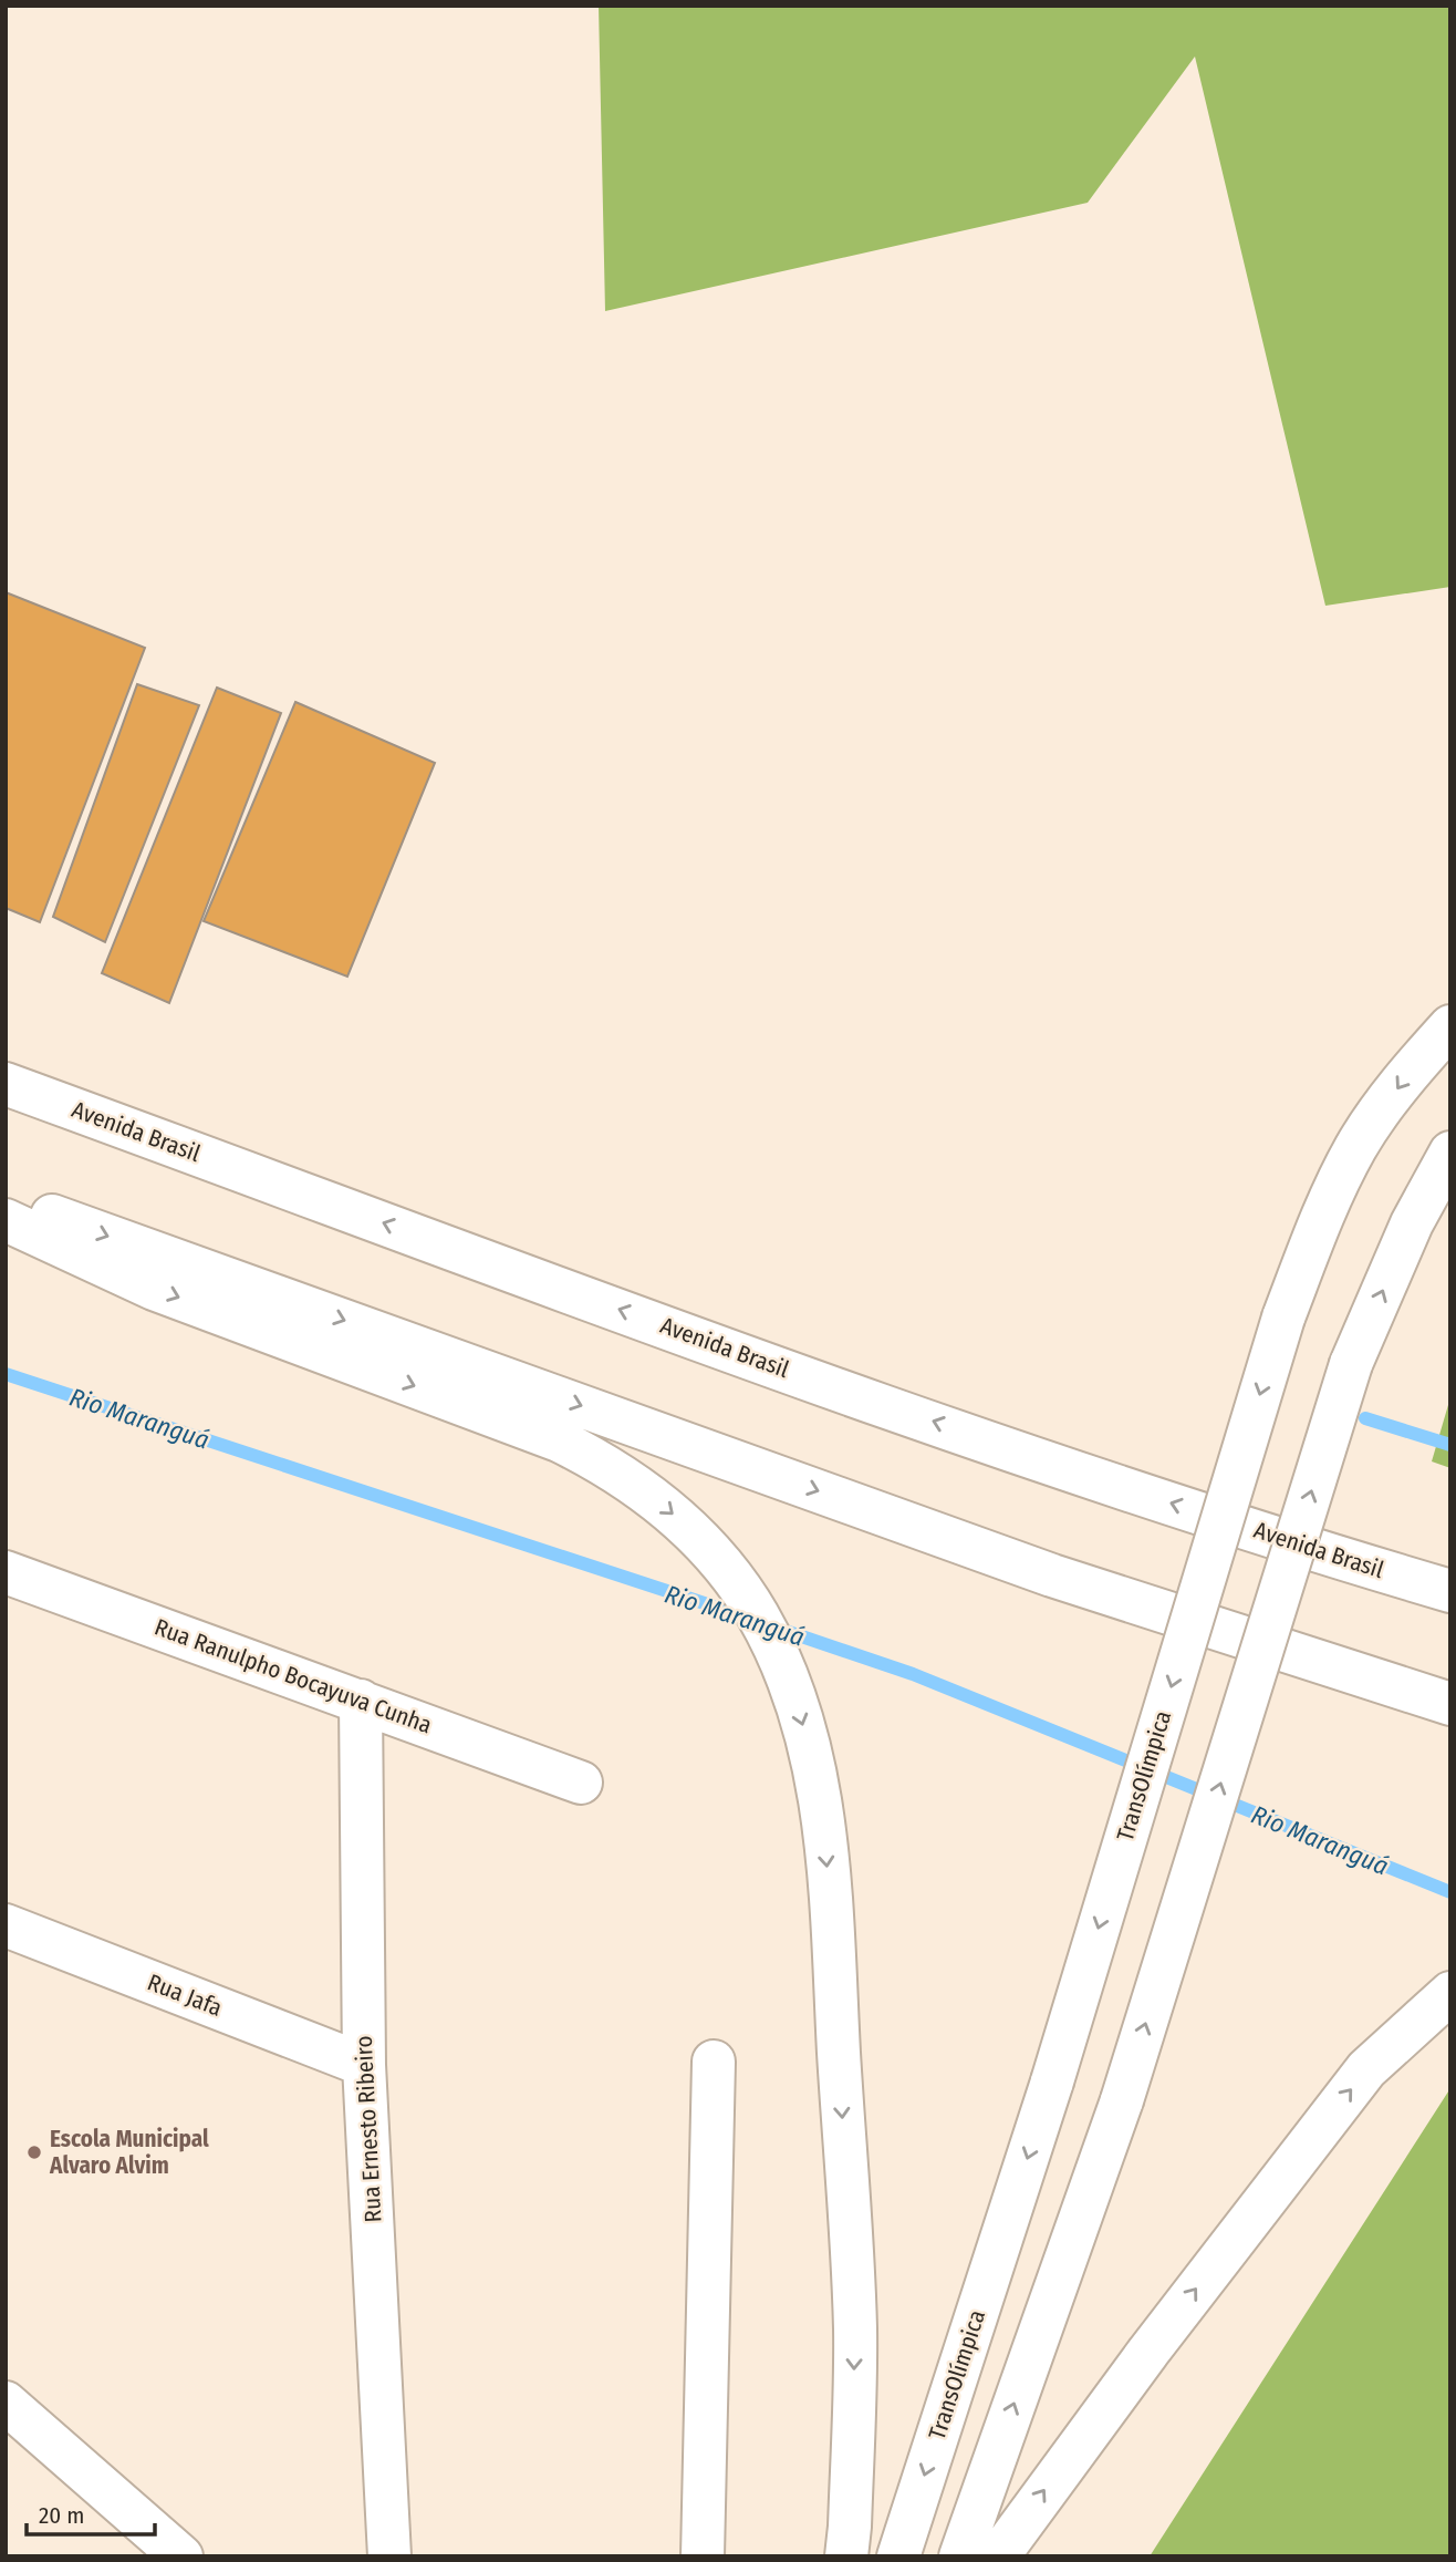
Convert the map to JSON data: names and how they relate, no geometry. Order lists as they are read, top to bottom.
{
  "streets": {
    "main road": [
      "Avenida Brasil",
      "Rua Ranulpho Bocayuva Cunha",
      "TransOlímpica",
      "Rua Jafa",
      "Rua Ernesto Ribeiro"
    ]
  },
  "crossings": [
    ["Rua Ranulpho Bocayuva Cunha", "Rua Ernesto Ribeiro"],
    ["Rua Jafa", "Rua Ernesto Ribeiro"]
  ],
  "water": ["Rio Maranguá"],
  "places": ["Escola Municipal Alvaro Alvim"],
  "scale_bar": "20 m"
}
